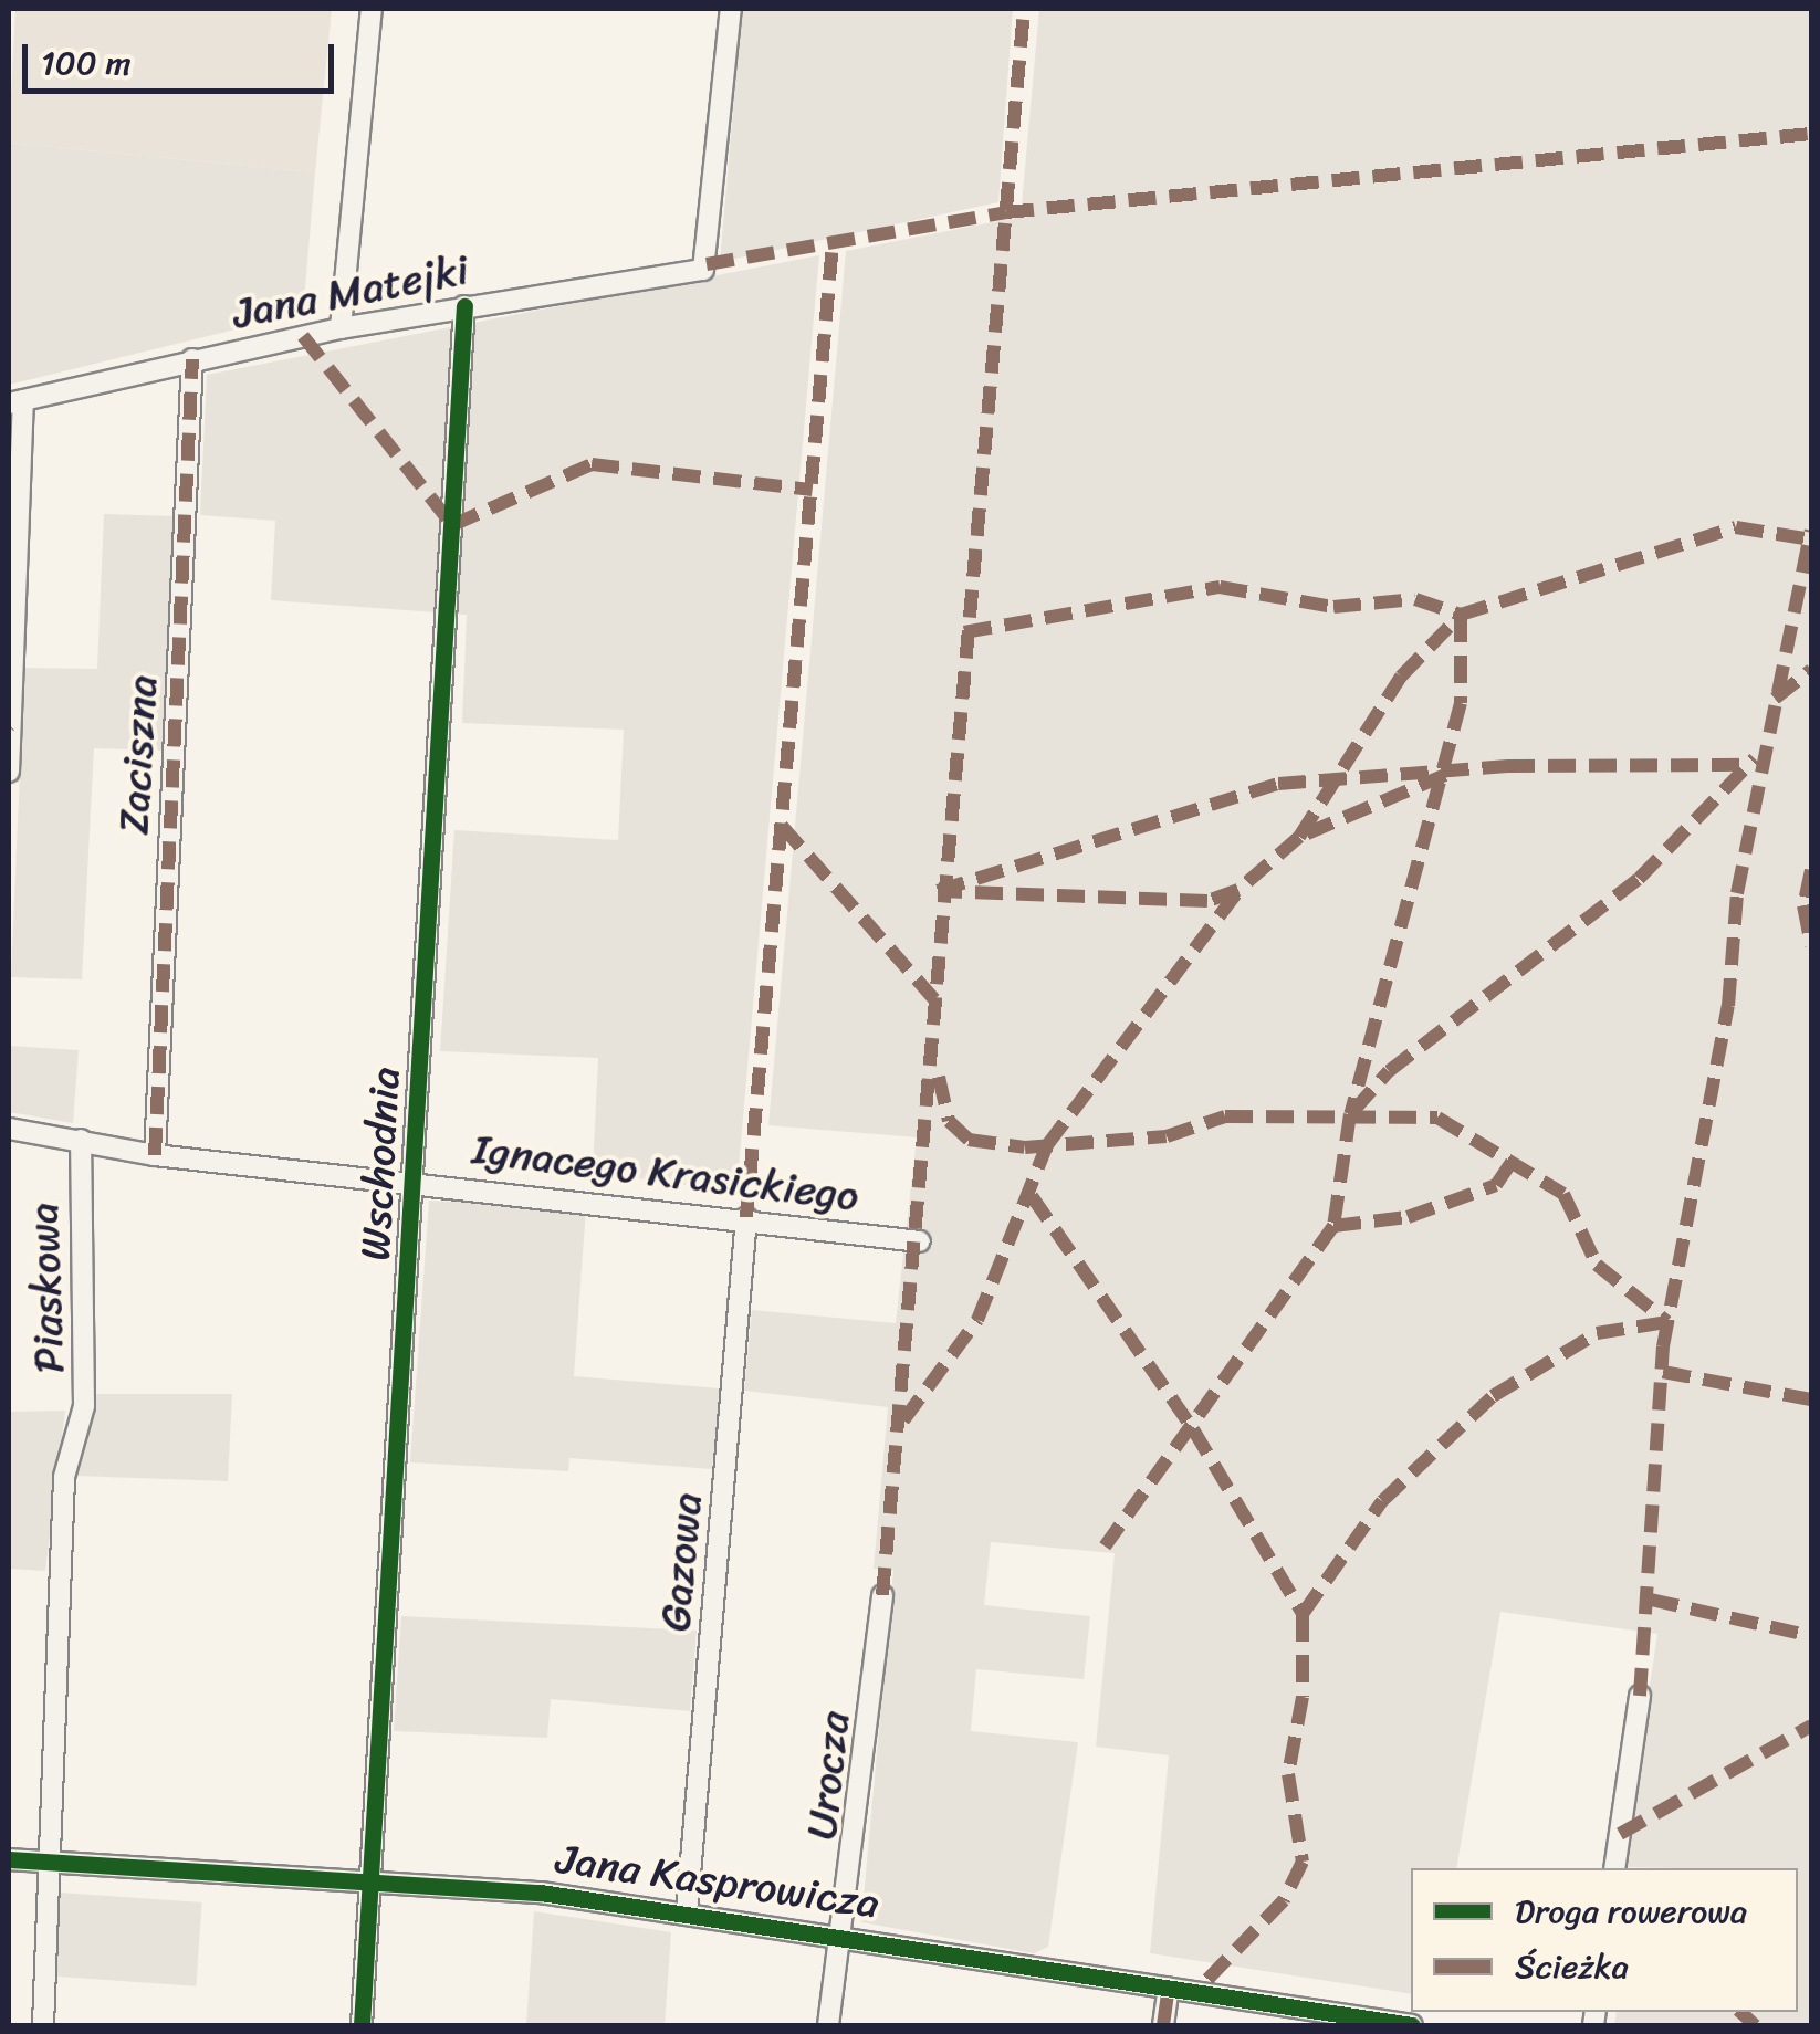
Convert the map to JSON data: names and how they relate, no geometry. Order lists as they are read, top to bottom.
{
  "streets": {
    "street": [
      "Jana Matejki",
      "Zaciszna",
      "Wschodnia",
      "Ignacego Krasickiego",
      "Piaskowa",
      "Gazowa",
      "Urocza",
      "Jana Kasprowicza"
    ]
  },
  "crossings": [
    ["Jana Matejki", "Zaciszna"],
    ["Jana Matejki", "Wschodnia"],
    ["Zaciszna", "Ignacego Krasickiego"],
    ["Wschodnia", "Ignacego Krasickiego"],
    ["Wschodnia", "Jana Kasprowicza"],
    ["Ignacego Krasickiego", "Piaskowa"],
    ["Ignacego Krasickiego", "Gazowa"],
    ["Piaskowa", "Jana Kasprowicza"],
    ["Gazowa", "Jana Kasprowicza"],
    ["Urocza", "Jana Kasprowicza"]
  ],
  "legend": ["Droga rowerowa", "Ścieżka"],
  "scale_bar": "100 m"
}
